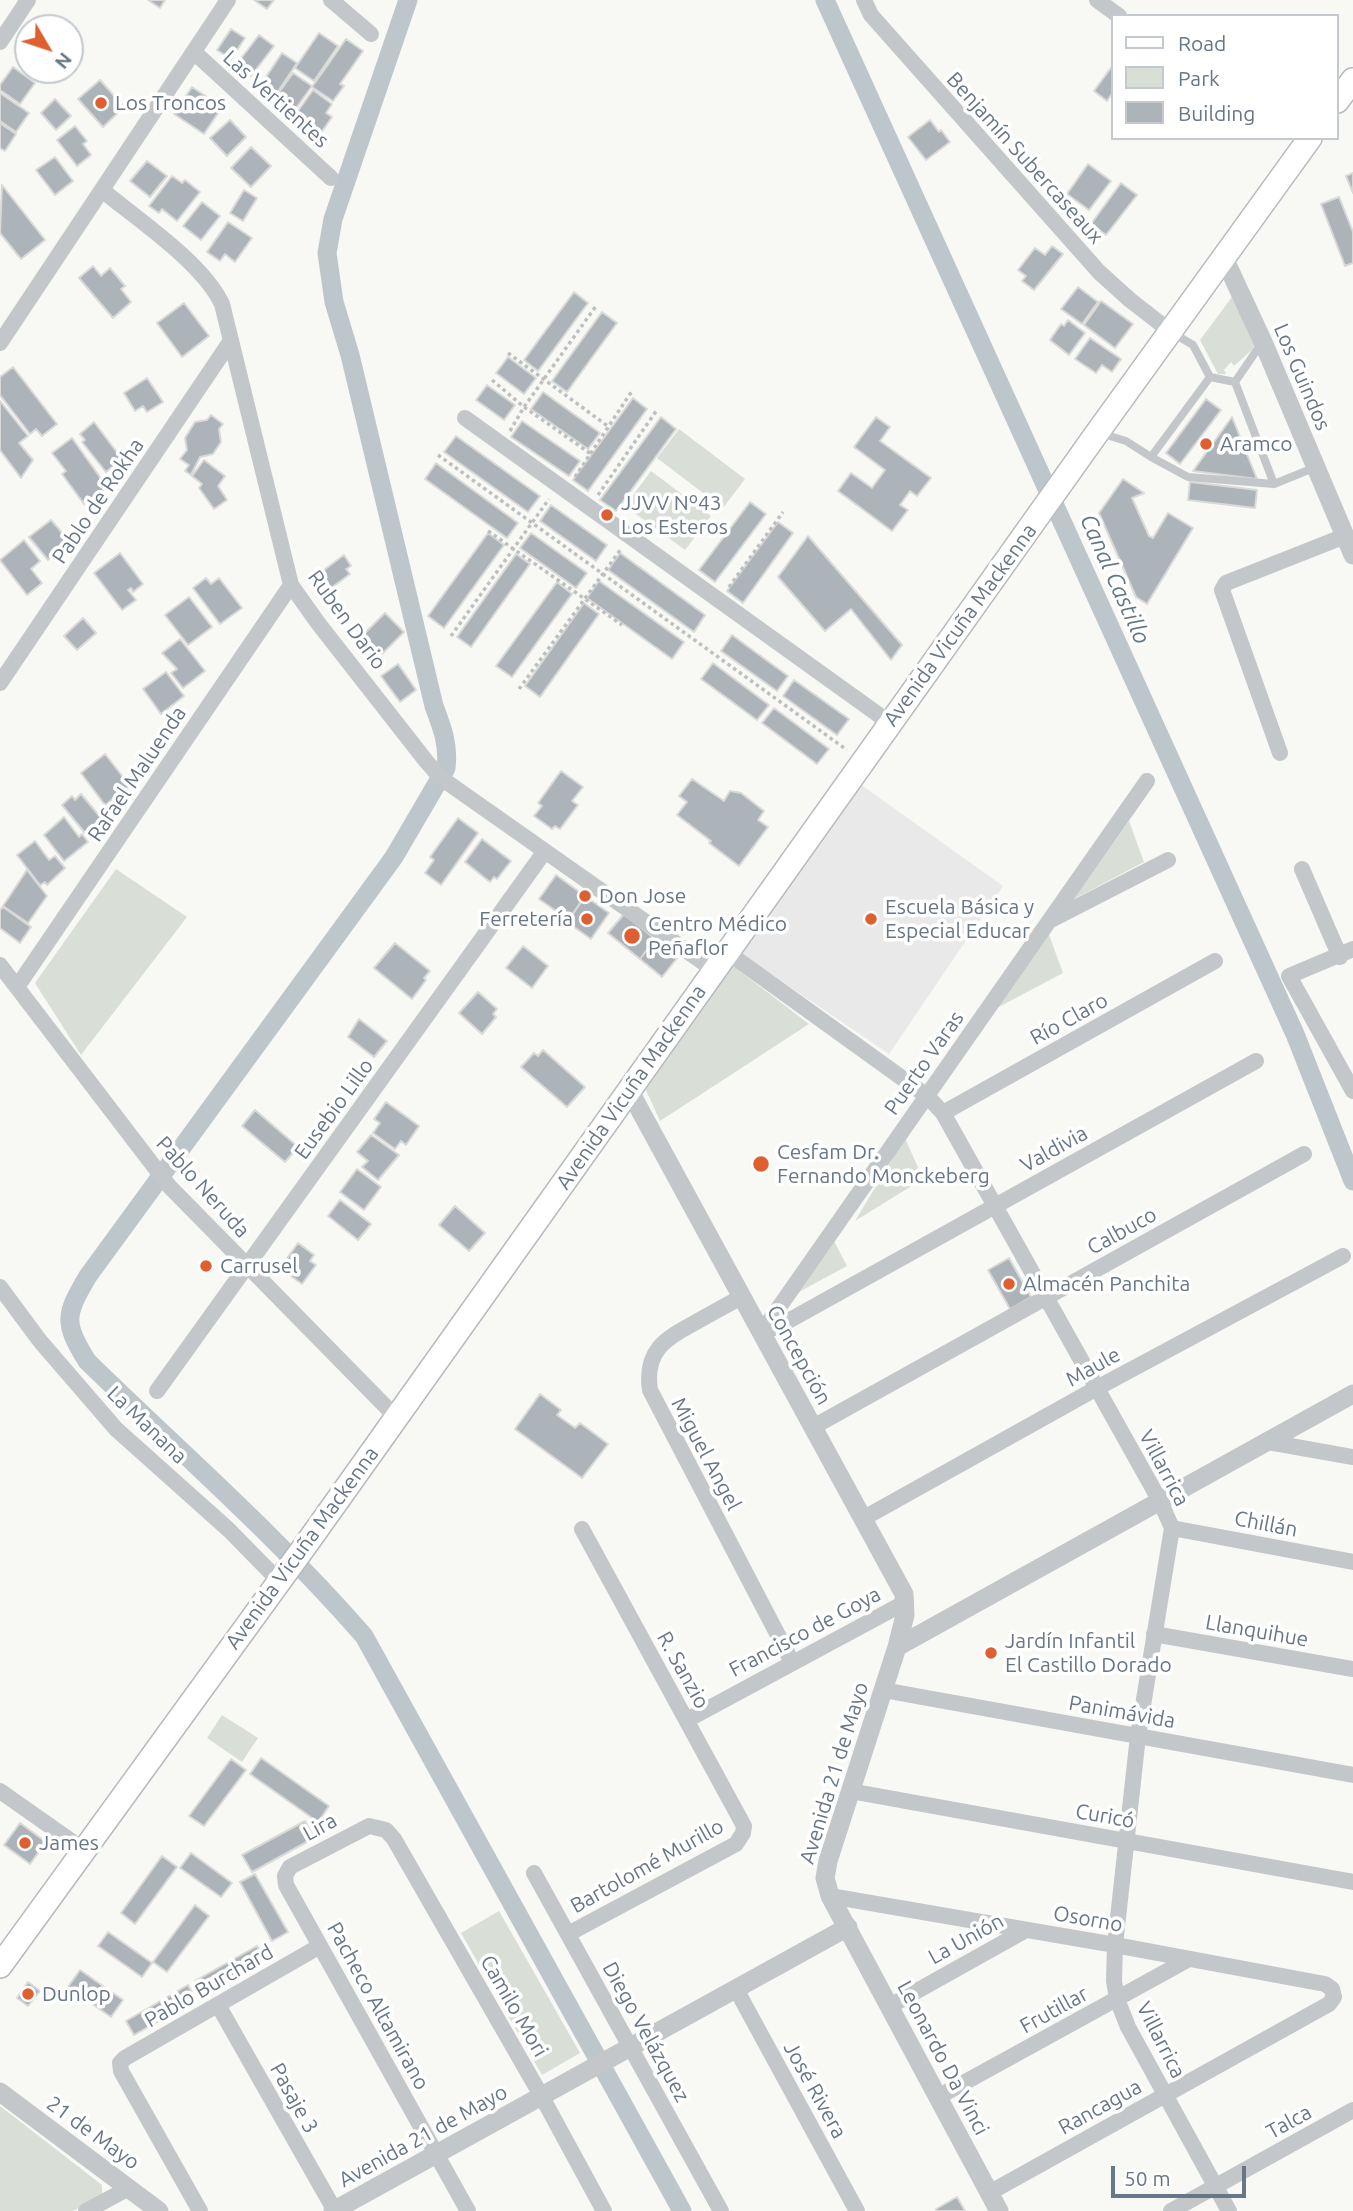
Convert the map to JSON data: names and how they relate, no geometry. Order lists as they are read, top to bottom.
{
  "streets": {
    "main road": ["Avenida Vicuña Mackenna"],
    "street": [
      "Las Vertientes",
      "Benjamín Subercaseaux",
      "Los Guindos",
      "Pablo de Rokha",
      "Ruben Dario",
      "Rafael Maluenda",
      "Río Claro",
      "Puerto Varas",
      "Eusebio Lillo",
      "Valdivia",
      "Pablo Neruda",
      "Calbuco",
      "Concepción",
      "Maule",
      "La Manana",
      "Miguel Angel",
      "Villarrica",
      "Chillán",
      "Llanquihue",
      "Francisco de Goya",
      "R. Sanzio",
      "Panimávida",
      "Avenida 21 de Mayo",
      "Curicó",
      "Lira",
      "Bartolomé Murillo",
      "Osorno",
      "La Unión",
      "Pablo Burchard",
      "Pacheco Altamirano",
      "Camilo Mori",
      "Frutillar",
      "Diego Velázquez",
      "Leonardo Da Vinci",
      "José Rivera",
      "Pasaje 3",
      "Rancagua",
      "Talca",
      "21 de Mayo"
    ]
  },
  "crossings": [
    ["Benjamín Subercaseaux", "Avenida Vicuña Mackenna"],
    ["Los Guindos", "Avenida Vicuña Mackenna"],
    ["Pablo de Rokha", "Ruben Dario"],
    ["Ruben Dario", "Avenida Vicuña Mackenna"],
    ["Ruben Dario", "Rafael Maluenda"],
    ["Ruben Dario", "Eusebio Lillo"],
    ["Ruben Dario", "Villarrica"],
    ["Avenida Vicuña Mackenna", "Pablo Neruda"],
    ["Avenida Vicuña Mackenna", "Concepción"],
    ["Avenida Vicuña Mackenna", "La Manana"],
    ["Avenida Vicuña Mackenna", "Villarrica"],
    ["Rafael Maluenda", "Pablo Neruda"],
    ["Río Claro", "Villarrica"],
    ["Puerto Varas", "Valdivia"],
    ["Puerto Varas", "Concepción"],
    ["Puerto Varas", "Villarrica"],
    ["Eusebio Lillo", "Pablo Neruda"],
    ["Valdivia", "Concepción"],
    ["Valdivia", "Villarrica"],
    ["Calbuco", "Concepción"],
    ["Calbuco", "Villarrica"],
    ["Concepción", "Maule"],
    ["Concepción", "Miguel Angel"],
    ["Concepción", "Francisco de Goya"],
    ["Maule", "Villarrica"],
    ["Miguel Angel", "Francisco de Goya"],
    ["Villarrica", "Chillán"],
    ["Villarrica", "Llanquihue"],
    ["Villarrica", "Panimávida"],
    ["Villarrica", "Curicó"],
    ["Villarrica", "Osorno"],
    ["Villarrica", "Frutillar"],
    ["Villarrica", "Rancagua"],
    ["Villarrica", "Talca"],
    ["Francisco de Goya", "R. Sanzio"],
    ["R. Sanzio", "Bartolomé Murillo"],
    ["Panimávida", "Avenida 21 de Mayo"],
    ["Avenida 21 de Mayo", "Curicó"],
    ["Avenida 21 de Mayo", "Osorno"],
    ["Avenida 21 de Mayo", "Pacheco Altamirano"],
    ["Avenida 21 de Mayo", "Camilo Mori"],
    ["Avenida 21 de Mayo", "Diego Velázquez"],
    ["Avenida 21 de Mayo", "Leonardo Da Vinci"],
    ["Avenida 21 de Mayo", "José Rivera"],
    ["Avenida 21 de Mayo", "Pasaje 3"],
    ["Lira", "Pacheco Altamirano"],
    ["Lira", "Camilo Mori"],
    ["Bartolomé Murillo", "Diego Velázquez"],
    ["Osorno", "La Unión"],
    ["Osorno", "Frutillar"],
    ["Osorno", "Rancagua"],
    ["La Unión", "Leonardo Da Vinci"],
    ["Pablo Burchard", "Pacheco Altamirano"],
    ["Pablo Burchard", "Pasaje 3"],
    ["Frutillar", "Leonardo Da Vinci"],
    ["Leonardo Da Vinci", "Rancagua"]
  ],
  "water": ["Canal Castillo"],
  "places": [
    "Los Troncos",
    "Aramco",
    "JJVV Nº43 Los Esteros",
    "Don Jose",
    "Ferretería",
    "Escuela Básica y Especial Educar",
    "Centro Médico Peñaflor",
    "Cesfam Dr. Fernando Monckeberg",
    "Carrusel",
    "Almacén Panchita",
    "Jardín Infantil El Castillo Dorado",
    "James",
    "Dunlop"
  ],
  "legend": ["Road", "Park", "Building"],
  "scale_bar": "50 m",
  "north": "bottom right"
}
